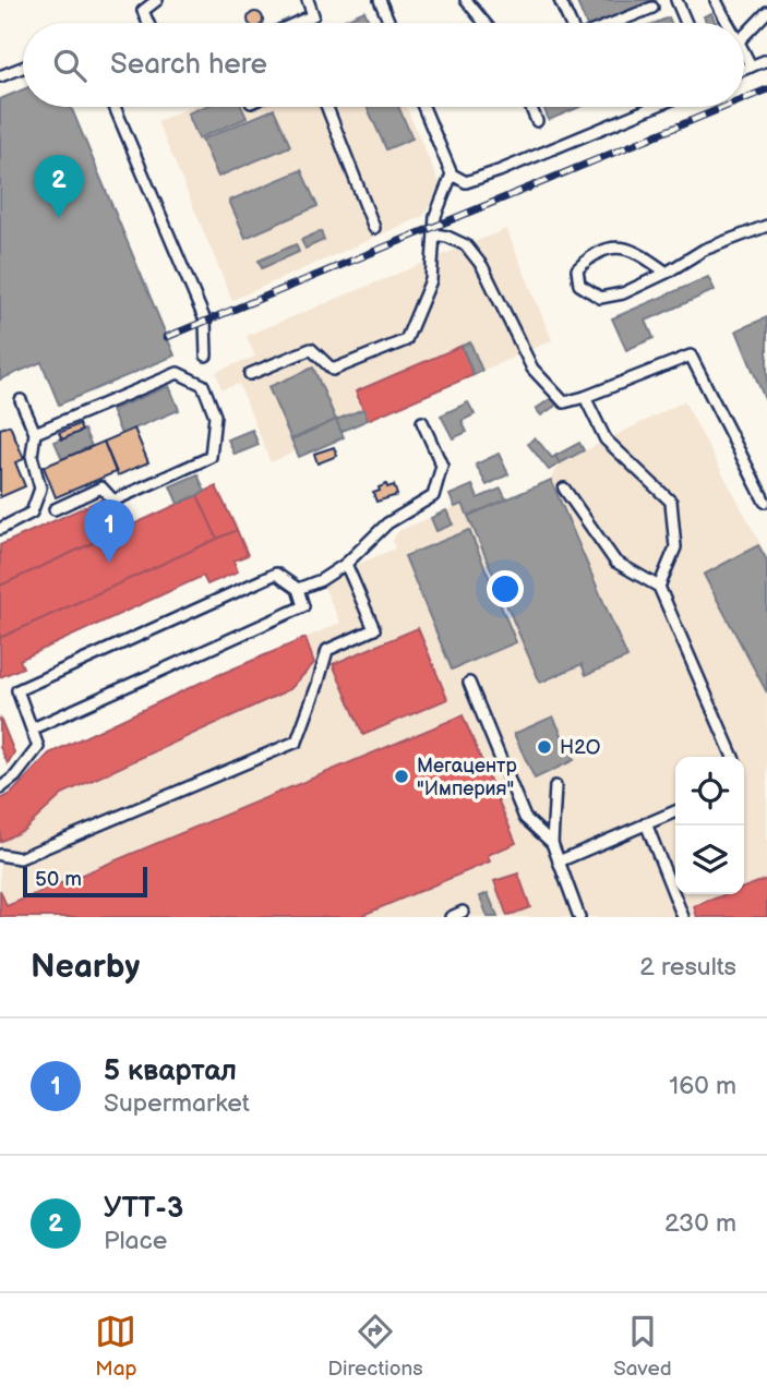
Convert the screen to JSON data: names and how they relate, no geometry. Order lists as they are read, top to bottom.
{
  "places": ["H2O", "Мегацентр \"Империя\""],
  "scale_bar": "50 m",
  "page": {
    "search": "Search here",
    "pins": ["2", "1"],
    "scale": "50 m",
    "heading": ["Nearby", "2 results"],
    "list": [
      {
        "mark": "1",
        "name": "5 квартал",
        "note": "Supermarket",
        "value": "160 m"
      },
      {
        "mark": "2",
        "name": "УТТ-3",
        "note": "Place",
        "value": "230 m"
      }
    ],
    "nav": ["Map", "Directions", "Saved"]
  }
}
